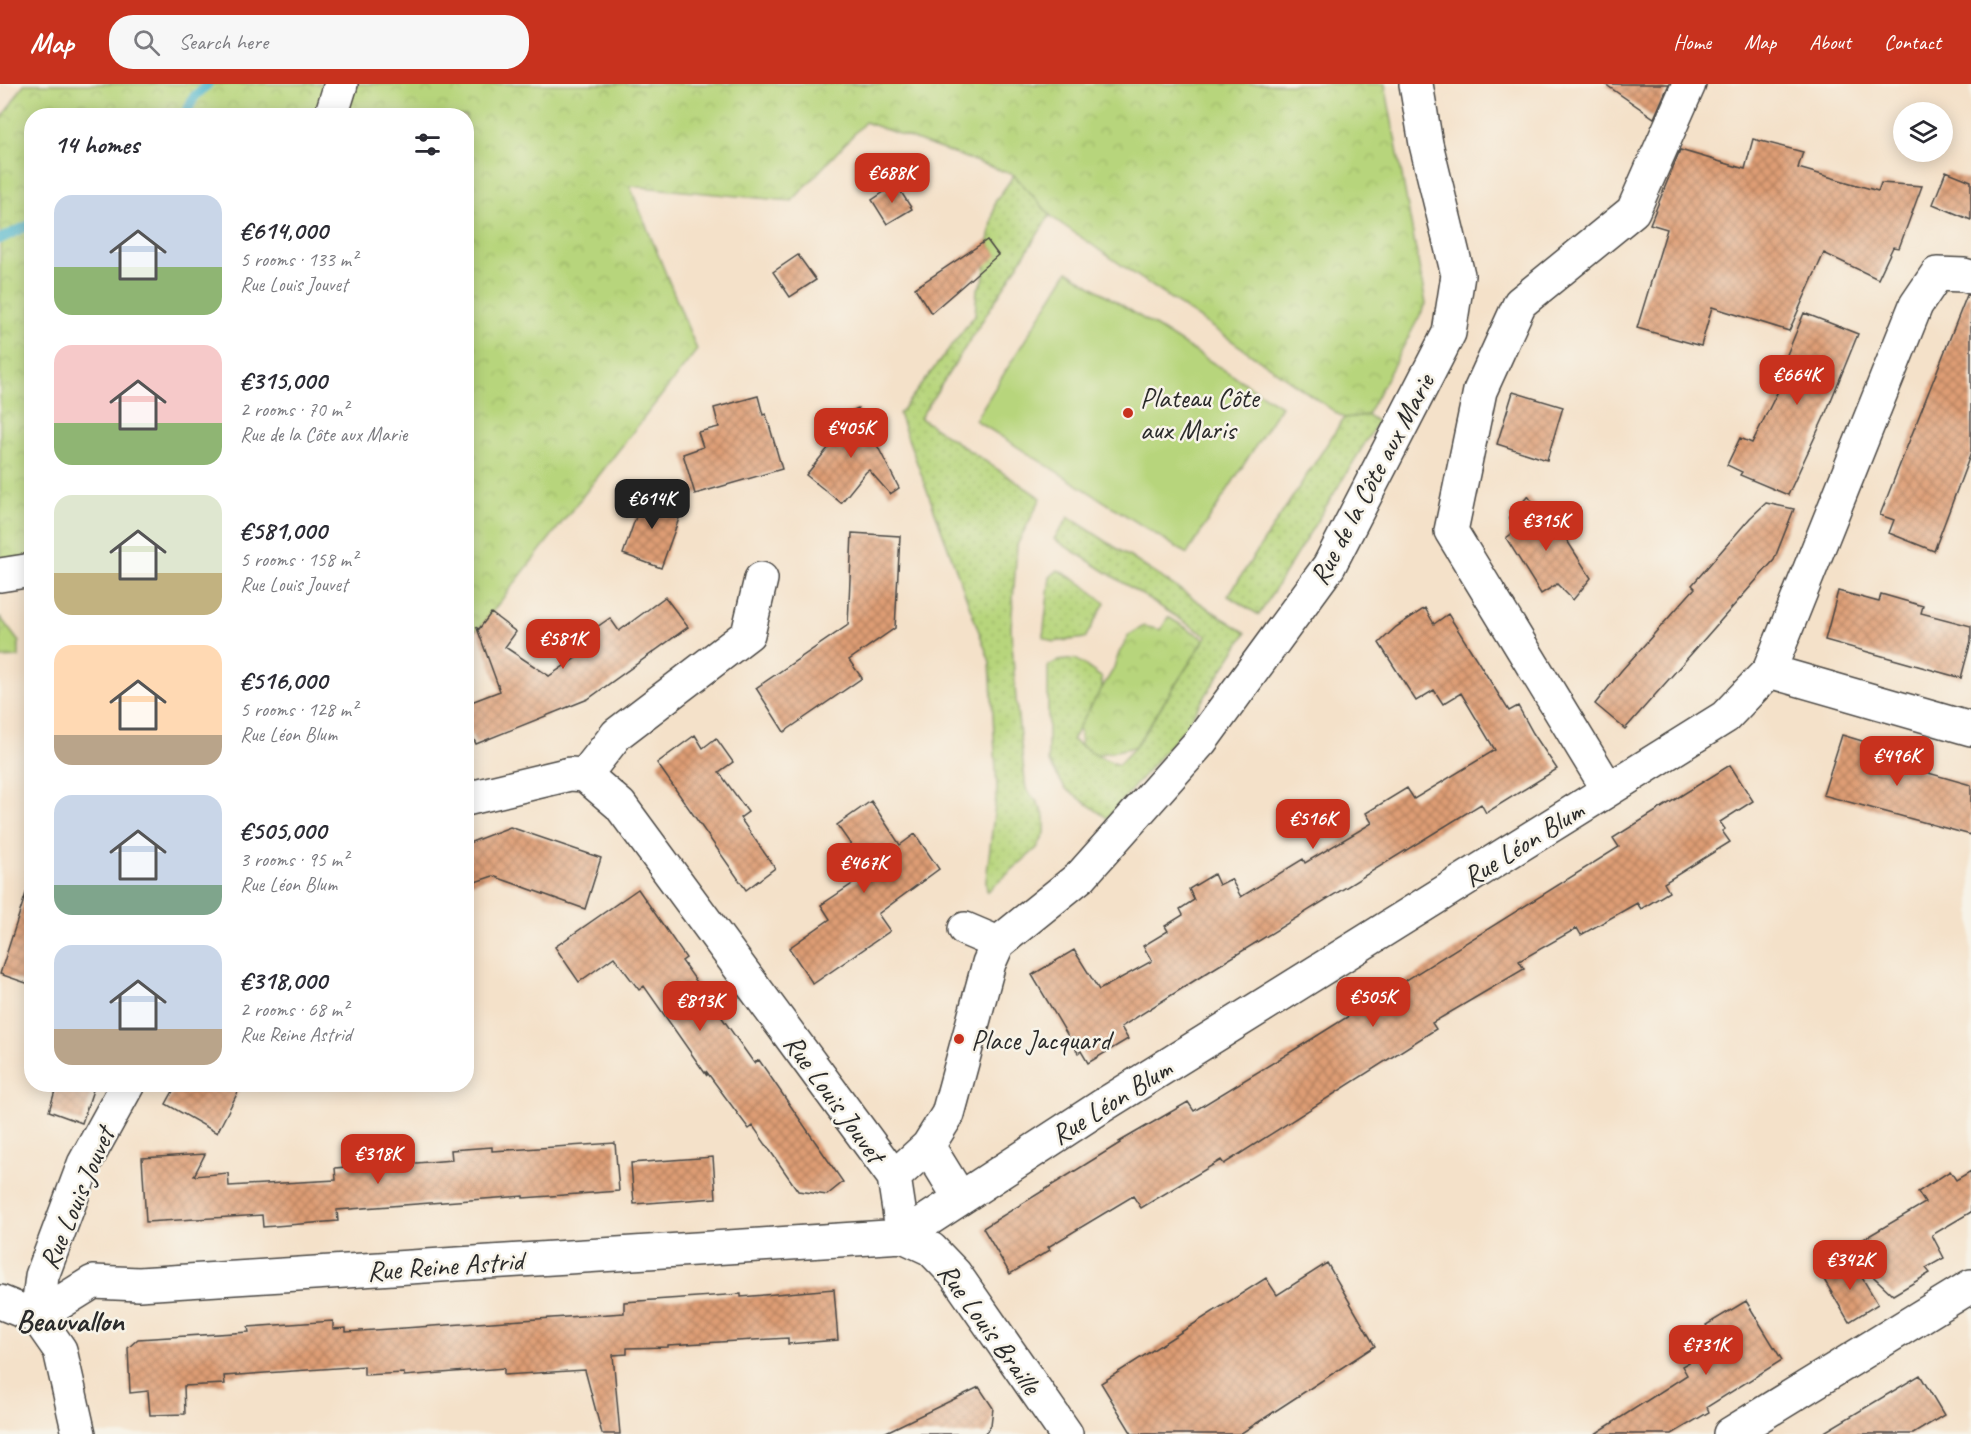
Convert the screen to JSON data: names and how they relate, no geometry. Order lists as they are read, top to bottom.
{
  "streets": {
    "street": [
      "Rue de la Côte aux Marie",
      "Rue Léon Blum",
      "Rue Louis Jouvet",
      "Rue Reine Astrid",
      "Rue Louis Braille"
    ]
  },
  "crossings": [
    ["Rue de la Côte aux Marie", "Rue Léon Blum"],
    ["Rue Léon Blum", "Rue Louis Jouvet"],
    ["Rue Léon Blum", "Rue Reine Astrid"],
    ["Rue Léon Blum", "Rue Louis Braille"],
    ["Rue Louis Jouvet", "Rue Reine Astrid"],
    ["Rue Louis Jouvet", "Rue Louis Braille"],
    ["Rue Reine Astrid", "Rue Louis Braille"]
  ],
  "districts": ["Beauvallon"],
  "places": ["Plateau Côte aux Maris", "Place Jacquard"],
  "page": {
    "header": "Map",
    "search": "Search here",
    "nav": [
      "Home",
      "Map",
      "About",
      "Contact"
    ],
    "heading": "14 homes",
    "price": [
      "€688K",
      "€664K",
      "€405K",
      "€614K",
      "€315K",
      "€581K",
      "€496K",
      "€516K",
      "€467K",
      "€505K",
      "€813K",
      "€318K",
      "€342K",
      "€731K"
    ],
    "list": [
      {
        "name": "€614,000",
        "note": "5 rooms · 133 m² · Rue Louis Jouvet"
      },
      {
        "name": "€315,000",
        "note": "2 rooms · 70 m² · Rue de la Côte aux Marie"
      },
      {
        "name": "€581,000",
        "note": "5 rooms · 158 m² · Rue Louis Jouvet"
      },
      {
        "name": "€516,000",
        "note": "5 rooms · 128 m² · Rue Léon Blum"
      },
      {
        "name": "€505,000",
        "note": "3 rooms · 95 m² · Rue Léon Blum"
      },
      {
        "name": "€318,000",
        "note": "2 rooms · 68 m² · Rue Reine Astrid"
      }
    ]
  }
}
